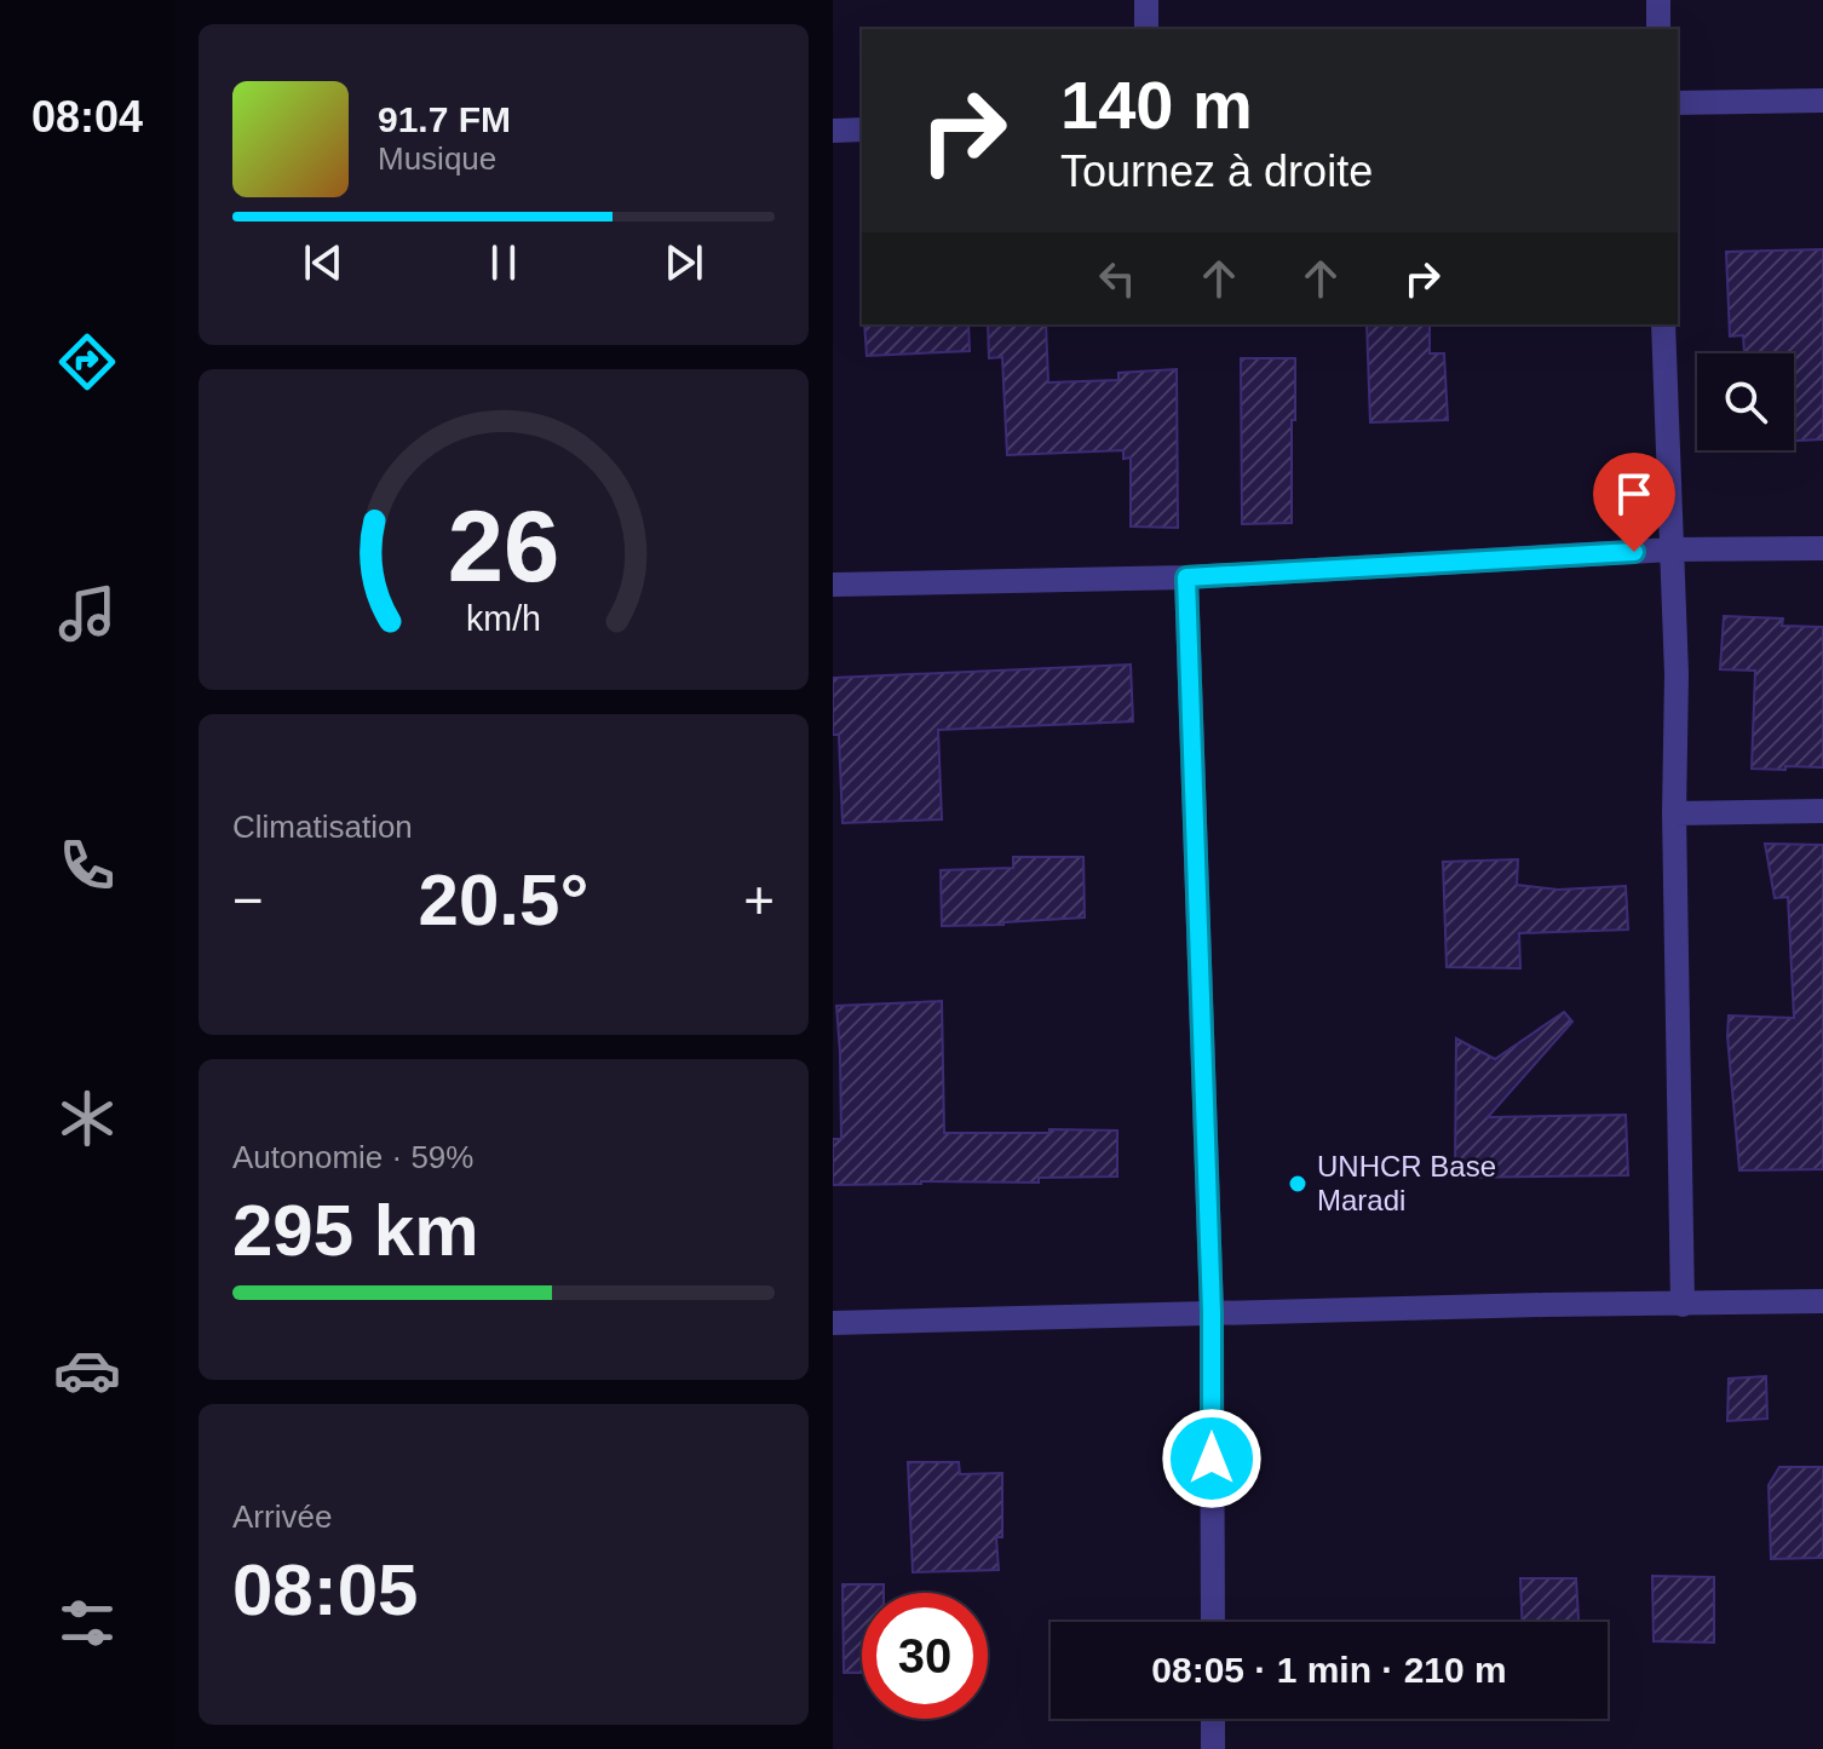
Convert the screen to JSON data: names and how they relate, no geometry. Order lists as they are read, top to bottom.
{
  "places": ["UNHCR Base Maradi"],
  "page": {
    "tabs": "08:04",
    "turn": ["140 m", "Tournez à droite"],
    "song": ["91.7 FM", "Musique"],
    "tile": [
      "Climatisation",
      ["Autonomie · 59%", "295 km"],
      ["Arrivée", "08:05"]
    ],
    "heat": ["−", "20.5°", "+"],
    "limit": "30",
    "trip": "08:05 · 1 min · 210 m",
    "gauge": ["26", "km/h"]
  }
}
